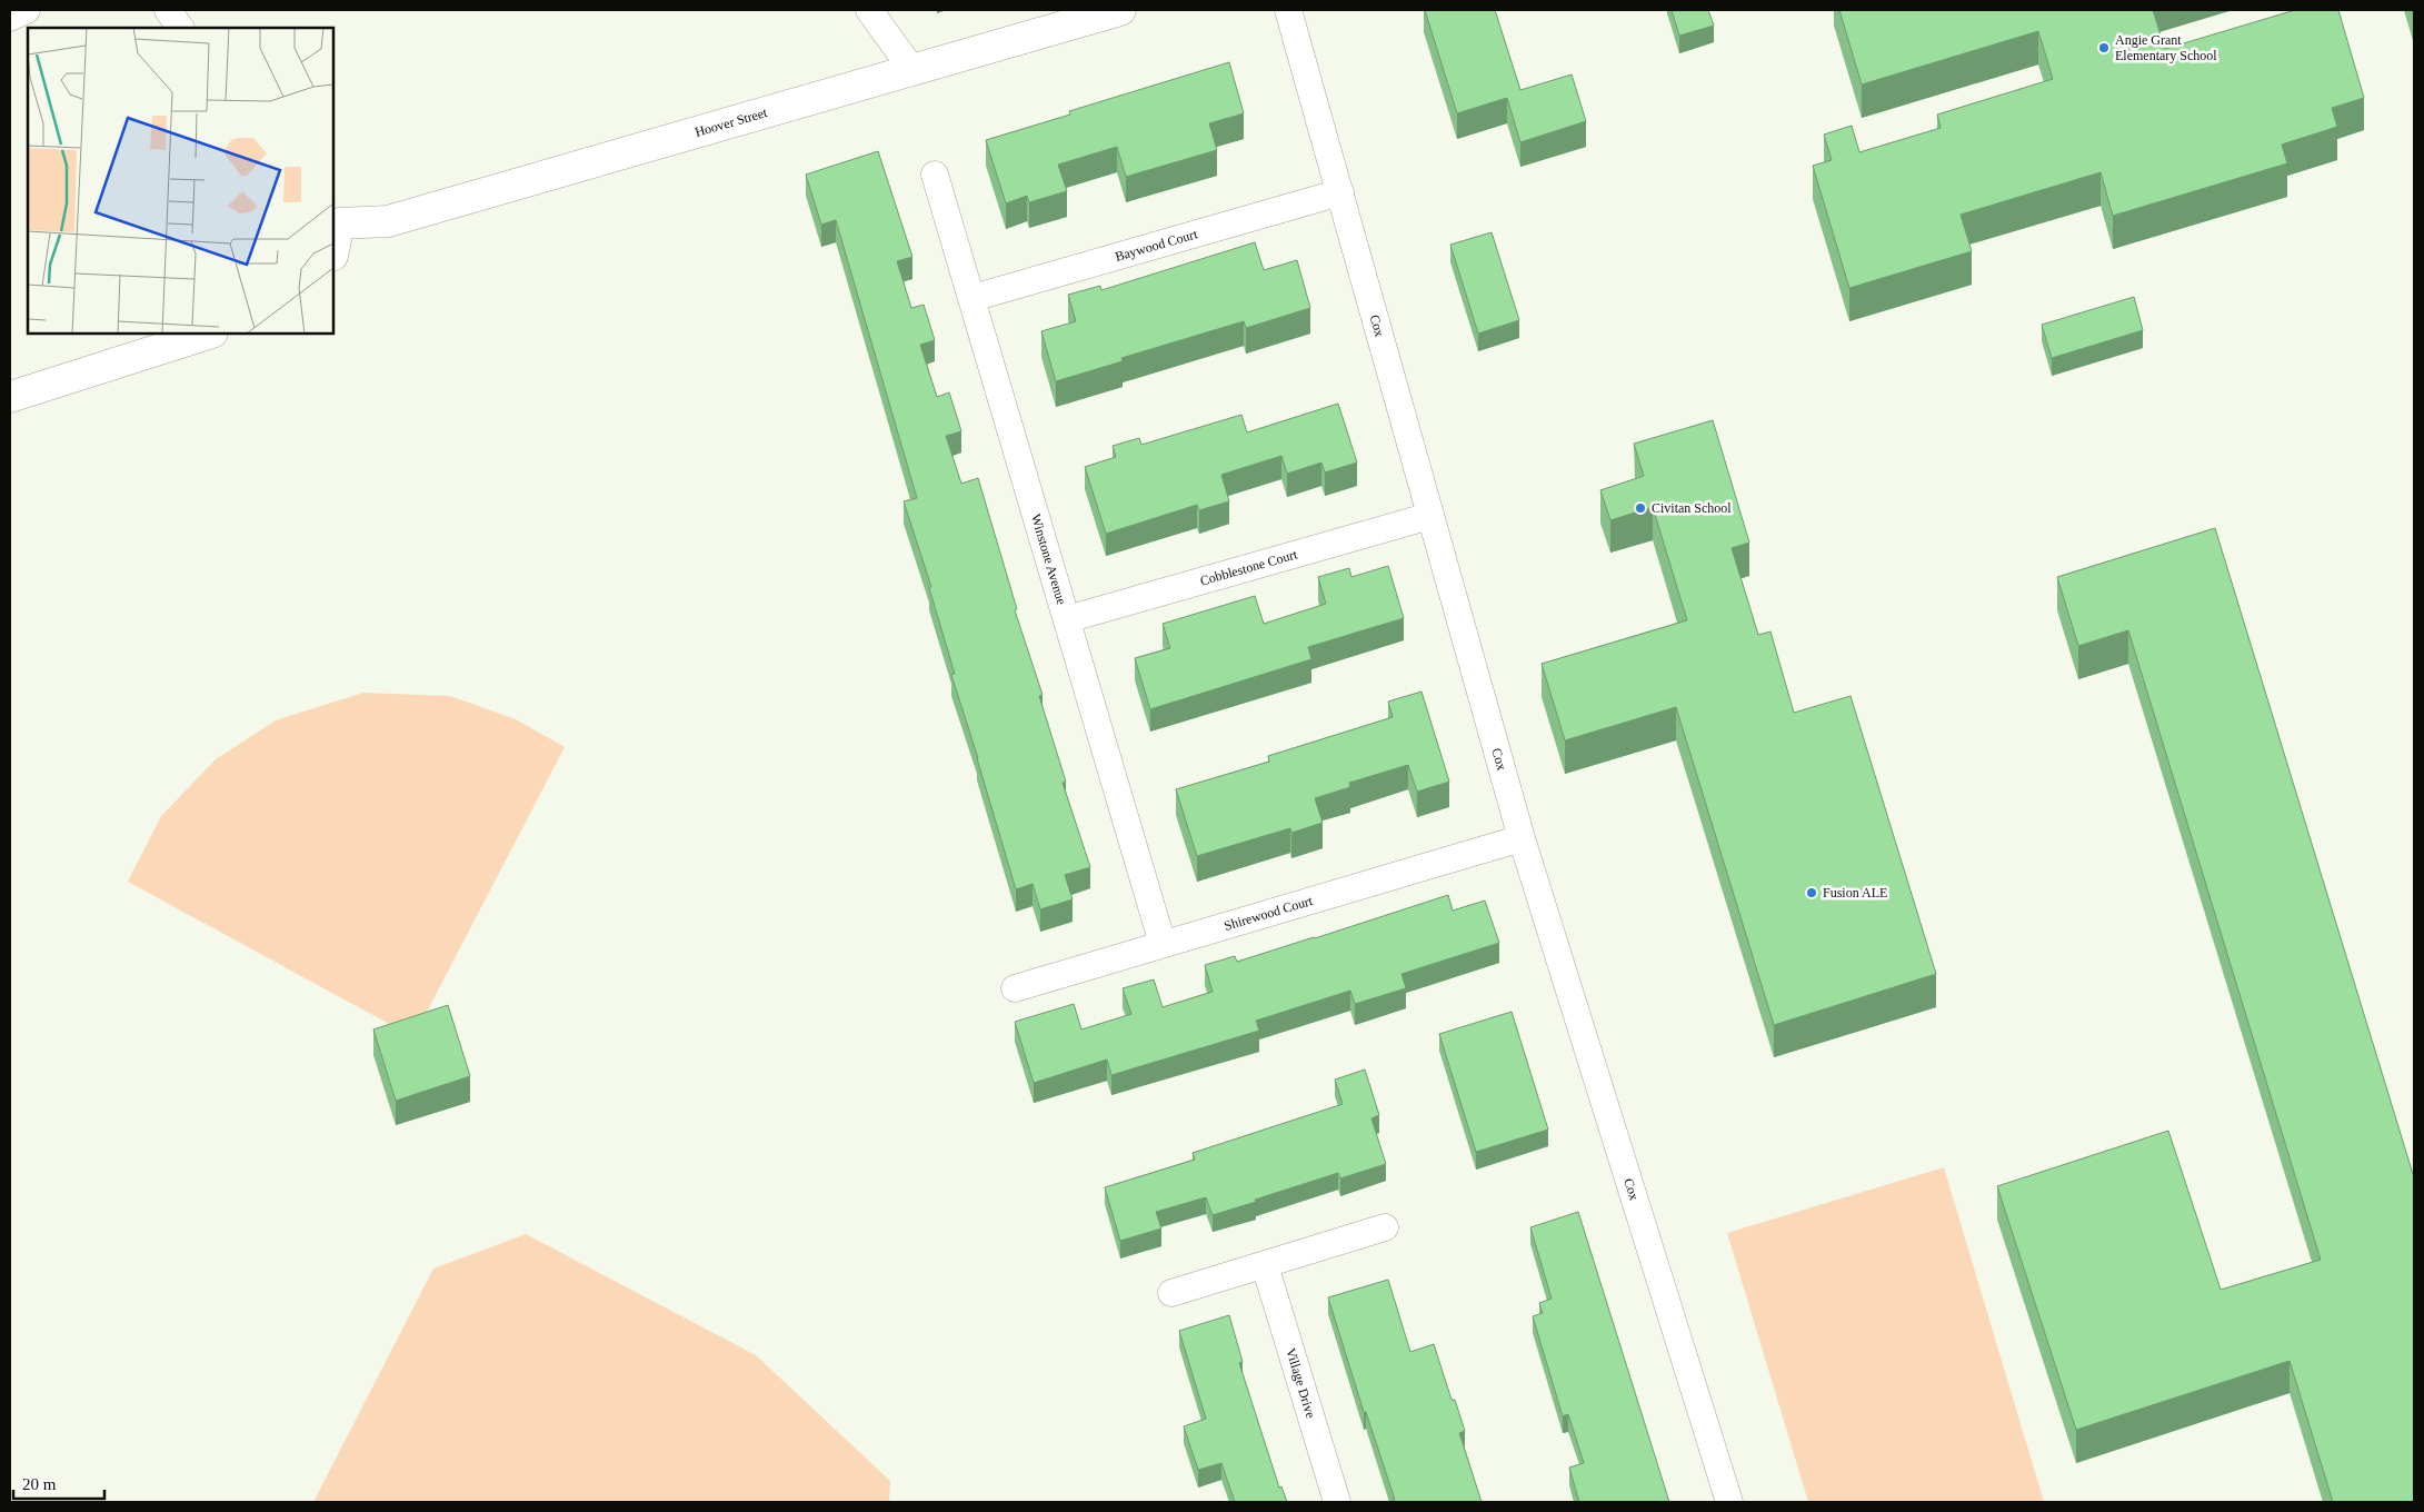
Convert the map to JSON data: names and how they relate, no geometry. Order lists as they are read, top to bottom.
{
  "streets": {
    "street": [
      "Hoover Street",
      "Baywood Court",
      "Cox",
      "Winstone Avenue",
      "Cobblestone Court",
      "Shirewood Court",
      "Village Drive"
    ]
  },
  "crossings": [
    ["Baywood Court", "Cox"],
    ["Baywood Court", "Winstone Avenue"],
    ["Cox", "Cobblestone Court"],
    ["Cox", "Shirewood Court"],
    ["Winstone Avenue", "Cobblestone Court"],
    ["Winstone Avenue", "Shirewood Court"]
  ],
  "places": ["Angie Grant Elementary School", "Civitan School", "Fusion ALE"],
  "scale_bar": "20 m"
}
